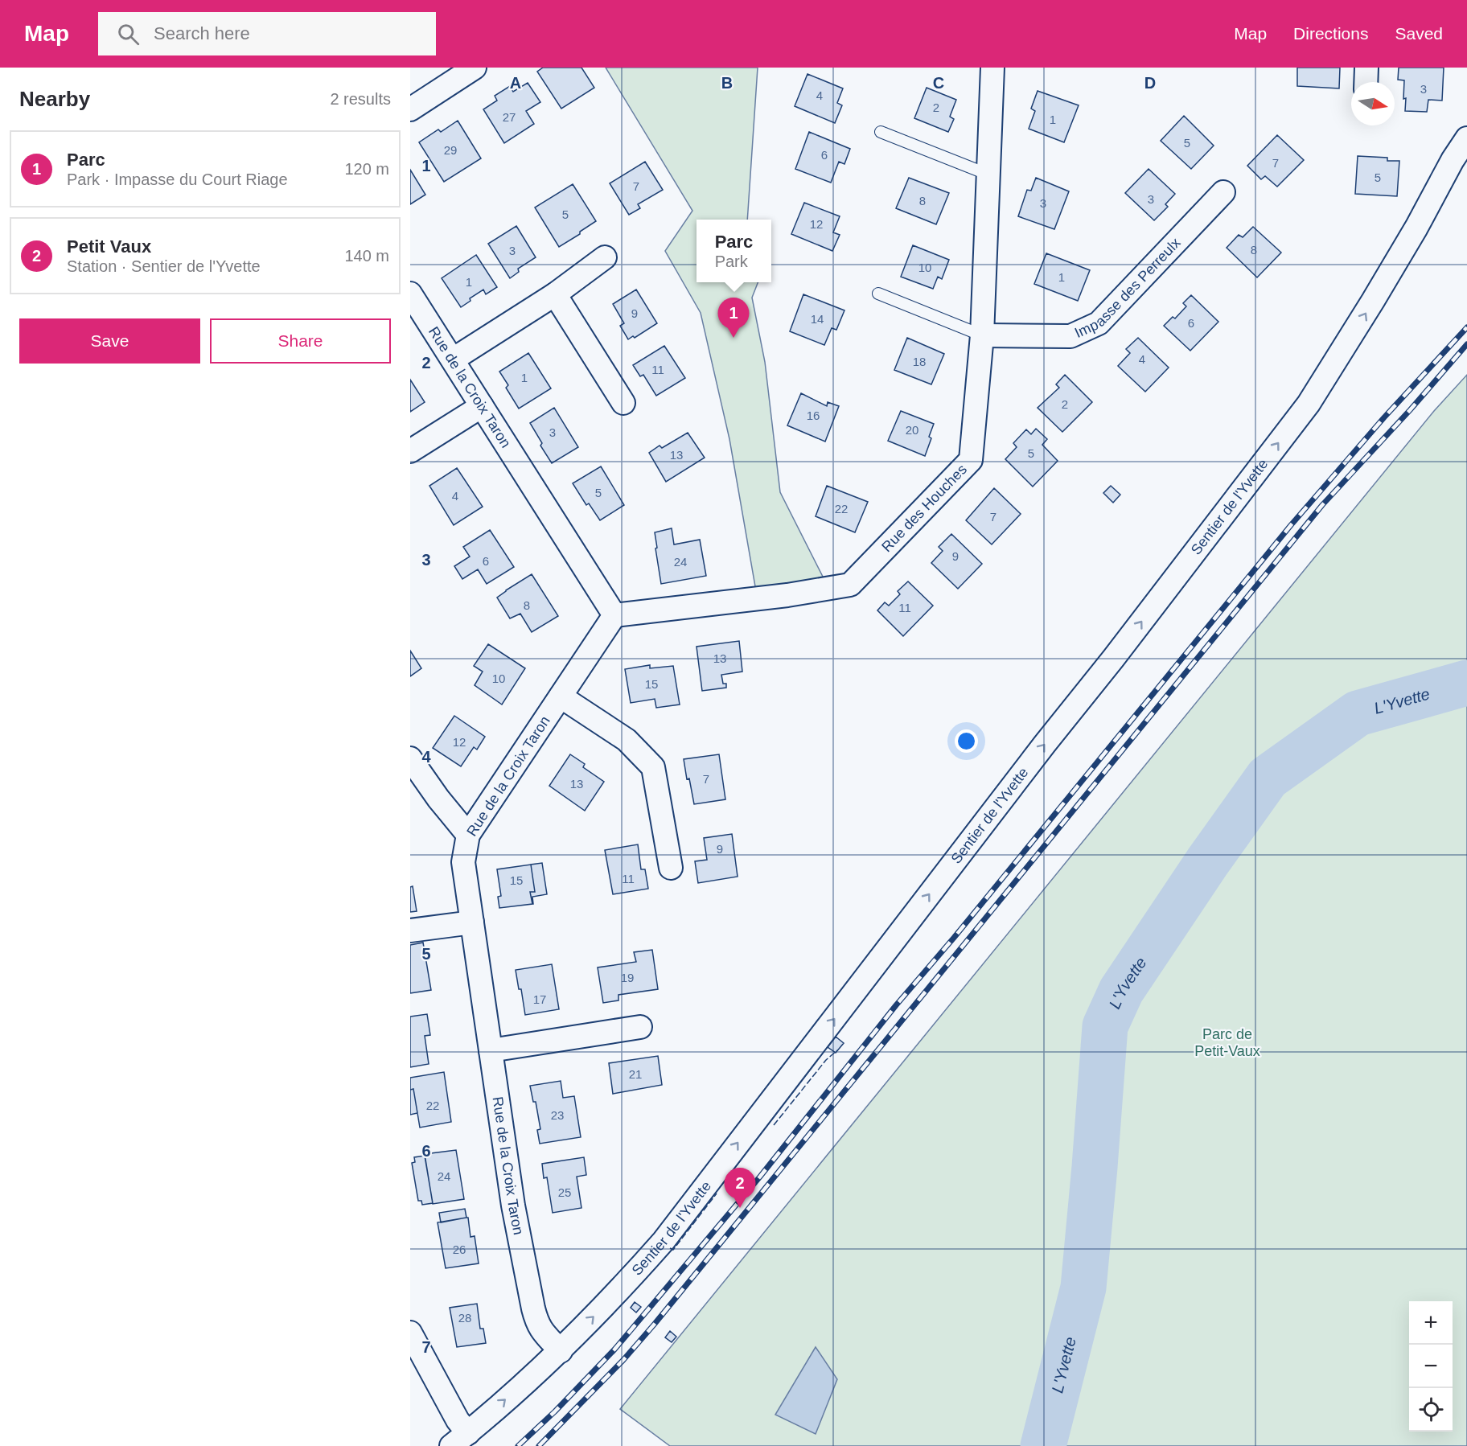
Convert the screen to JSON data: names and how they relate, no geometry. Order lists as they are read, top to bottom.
{
  "streets": {
    "street": [
      "Impasse des Perreulx",
      "Rue de la Croix Taron",
      "Sentier de l'Yvette",
      "Rue des Houches"
    ]
  },
  "crossings": [
    ["Impasse des Perreulx", "Rue des Houches"],
    ["Rue de la Croix Taron", "Sentier de l'Yvette"],
    ["Rue de la Croix Taron", "Rue des Houches"]
  ],
  "one_way": ["Sentier de l'Yvette"],
  "water": ["L'Yvette"],
  "parks": ["Parc de Petit-Vaux"],
  "house_numbers": [
    "3",
    "4",
    "2",
    "27",
    "1",
    "5",
    "29",
    "6",
    "7",
    "5",
    "7",
    "3",
    "8",
    "3",
    "5",
    "12",
    "8",
    "3",
    "10",
    "1",
    "1",
    "9",
    "14",
    "6",
    "4",
    "18",
    "11",
    "1",
    "2",
    "16",
    "20",
    "3",
    "5",
    "13",
    "5",
    "4",
    "22",
    "7",
    "9",
    "6",
    "24",
    "8",
    "11",
    "13",
    "10",
    "15",
    "12",
    "7",
    "13",
    "9",
    "11",
    "15",
    "19",
    "17",
    "21",
    "22",
    "23",
    "24",
    "25",
    "26",
    "28"
  ],
  "north": "right",
  "page": {
    "header": "Map",
    "search": "Search here",
    "nav": ["Map", "Directions", "Saved"],
    "heading": ["Nearby", "2 results"],
    "list": [
      {
        "mark": "1",
        "name": "Parc",
        "note": "Park · Impasse du Court Riage",
        "value": "120 m"
      },
      {
        "mark": "2",
        "name": "Petit Vaux",
        "note": "Station · Sentier de l'Yvette",
        "value": "140 m"
      }
    ],
    "popup": ["Parc", "Park"],
    "pins": ["1", "2"],
    "buttons": ["Save", "Share"],
    "map_buttons": ["+", "−"]
  },
  "grid": {
    "columns": [
      "A",
      "B",
      "C",
      "D"
    ],
    "rows": [
      "1",
      "2",
      "3",
      "4",
      "5",
      "6",
      "7"
    ]
  }
}
